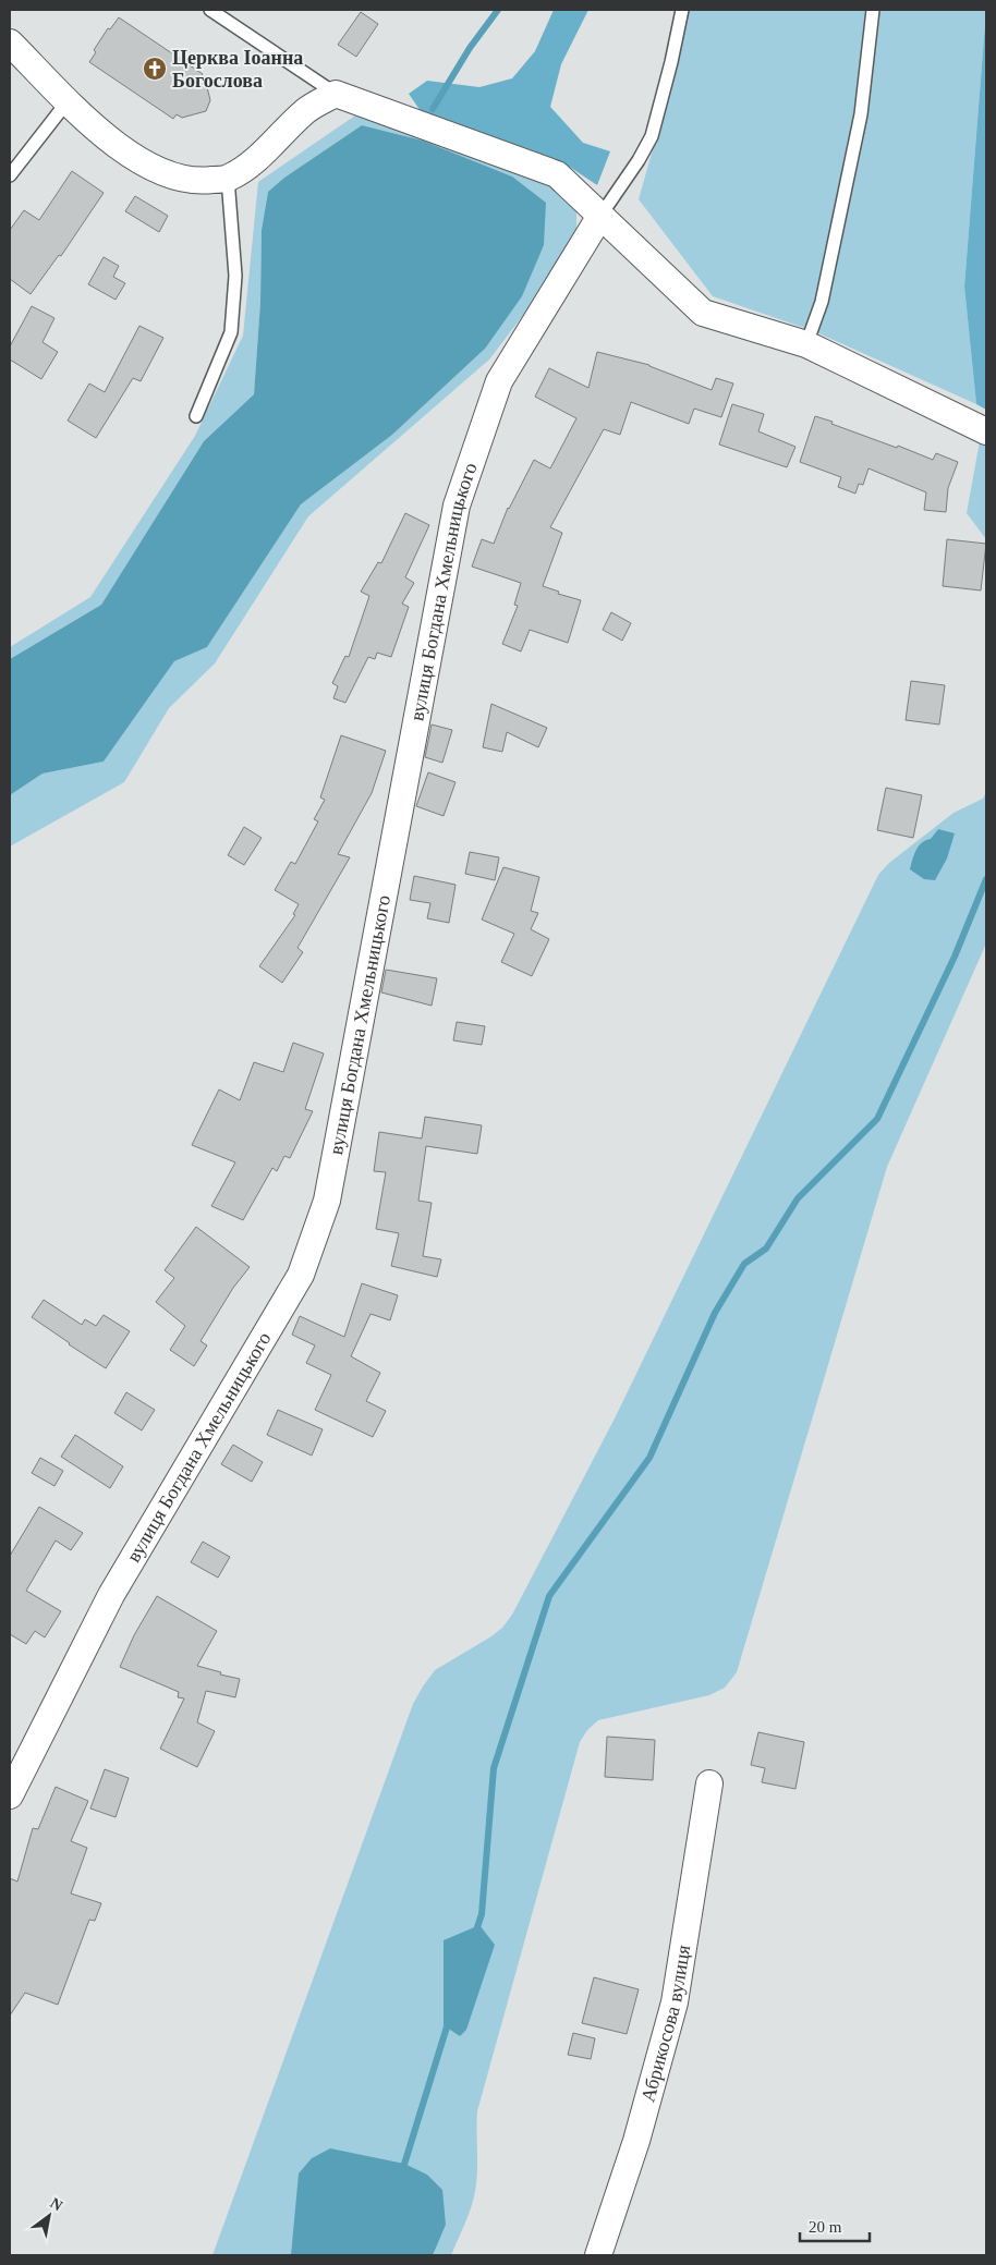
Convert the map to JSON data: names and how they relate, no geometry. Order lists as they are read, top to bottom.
{
  "streets": {
    "street": ["вулиця Богдана Хмельницького", "Абрикосова вулиця"]
  },
  "places": {
    "church": ["Церква Іоанна Богослова"]
  },
  "scale_bar": "20 m",
  "north": "top right"
}
